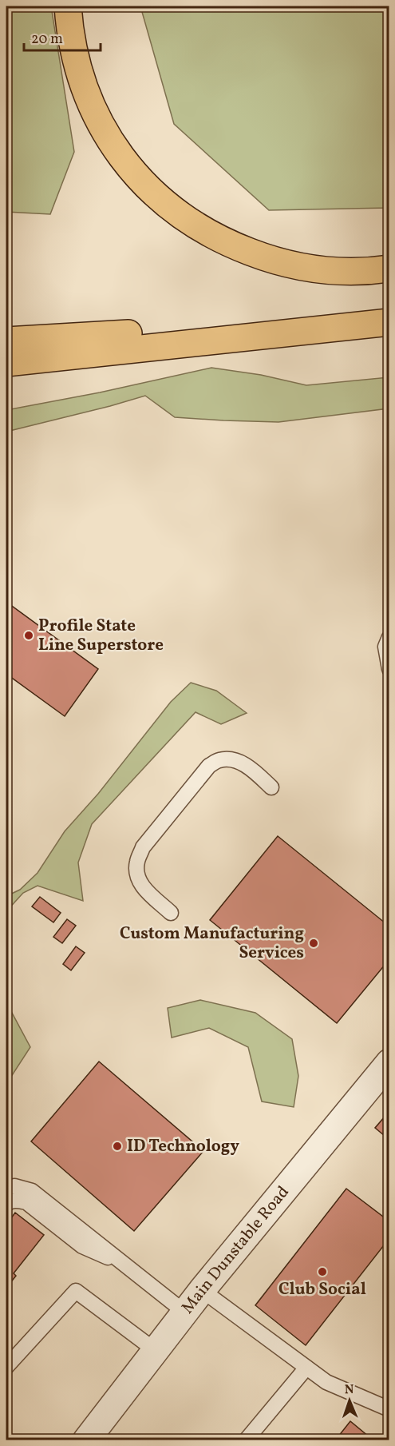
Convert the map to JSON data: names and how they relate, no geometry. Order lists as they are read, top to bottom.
{
  "streets": {
    "street": ["Main Dunstable Road"]
  },
  "places": [
    "Profile State Line Superstore",
    "Custom Manufacturing Services",
    "ID Technology",
    "Club Social"
  ],
  "scale_bar": "20 m",
  "north": "top"
}
